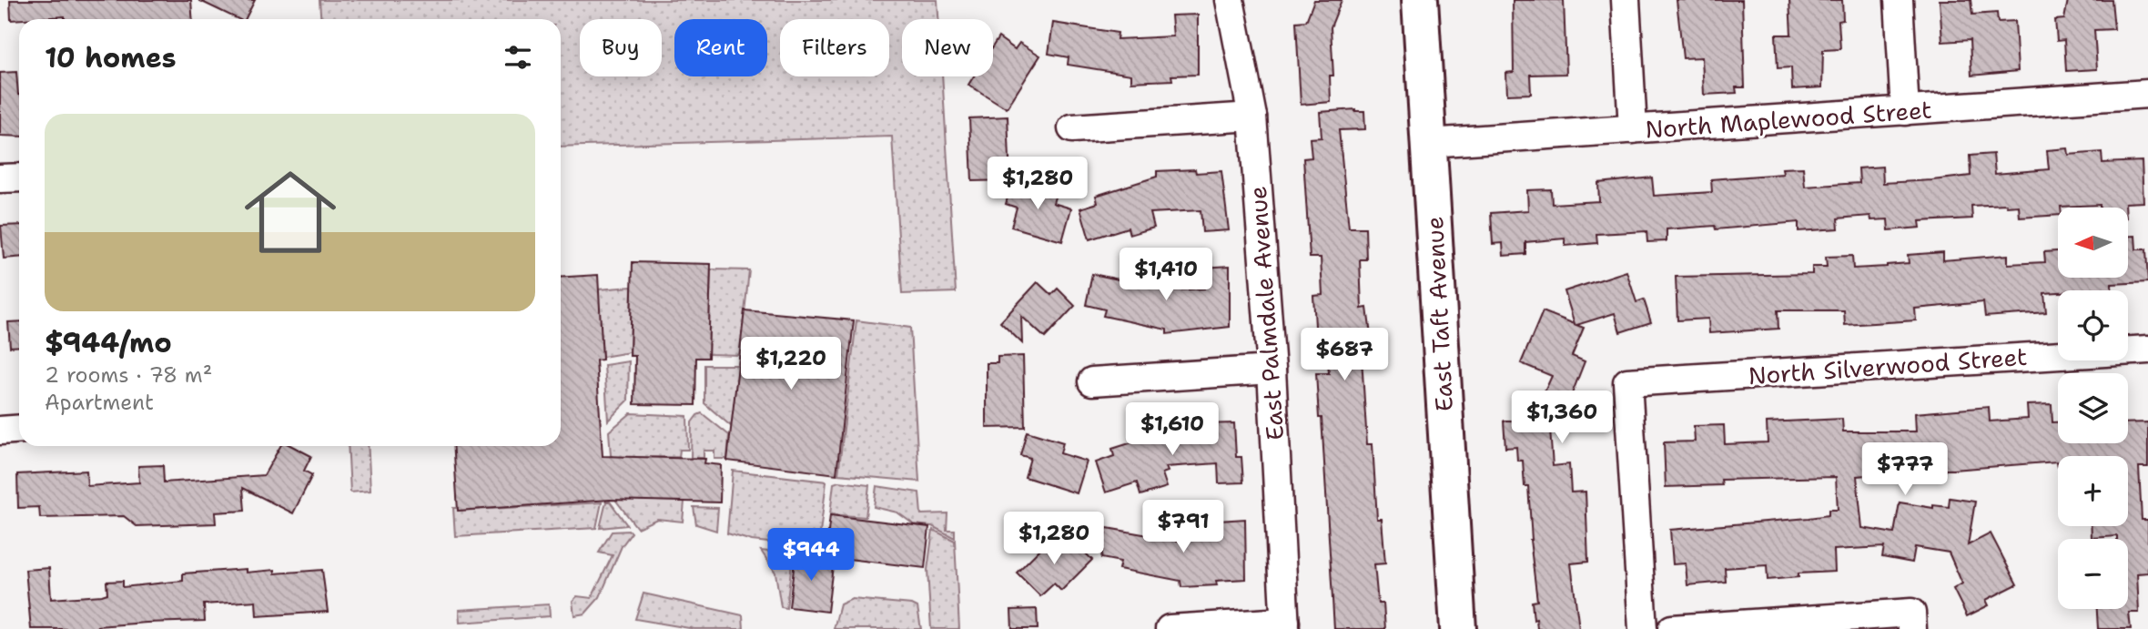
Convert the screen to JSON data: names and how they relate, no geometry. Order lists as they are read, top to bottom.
{
  "streets": {
    "main road": ["East Taft Avenue"],
    "street": ["North Maplewood Street", "East Palmdale Avenue", "North Silverwood Street"]
  },
  "crossings": [
    ["North Maplewood Street", "East Taft Avenue"]
  ],
  "north": "left",
  "page": {
    "chip": [
      "Buy",
      "Rent",
      "Filters",
      "New"
    ],
    "heading": "10 homes",
    "list": [
      {
        "name": "$944/mo",
        "note": "2 rooms · 78 m² · Apartment"
      }
    ],
    "price": [
      "$1,280",
      "$1,410",
      "$687",
      "$1,220",
      "$1,360",
      "$1,610",
      "$777",
      "$791",
      "$1,280",
      "$944"
    ],
    "map_buttons": ["+", "−"]
  }
}
